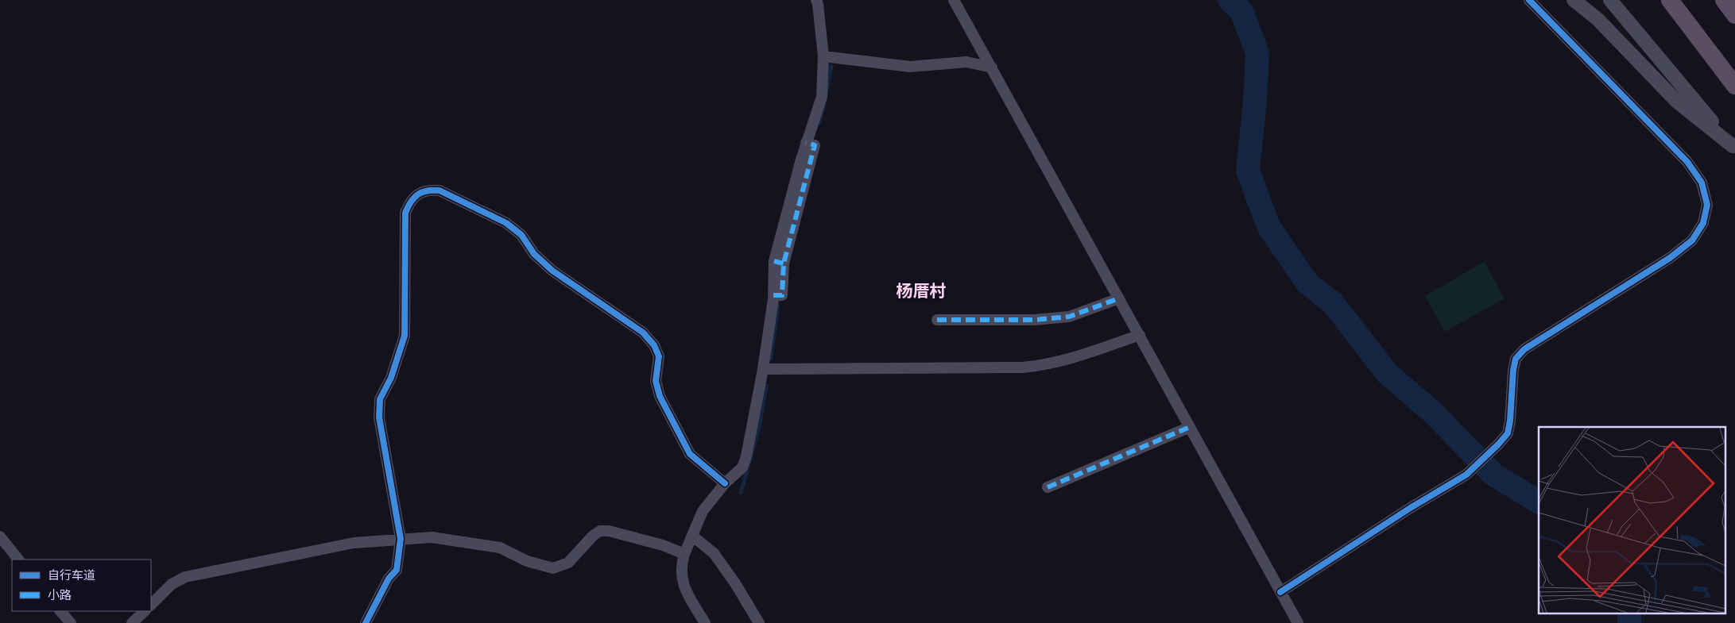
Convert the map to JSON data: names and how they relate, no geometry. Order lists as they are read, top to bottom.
{
  "districts": ["杨厝村"],
  "legend": ["自行车道", "小路"]
}
